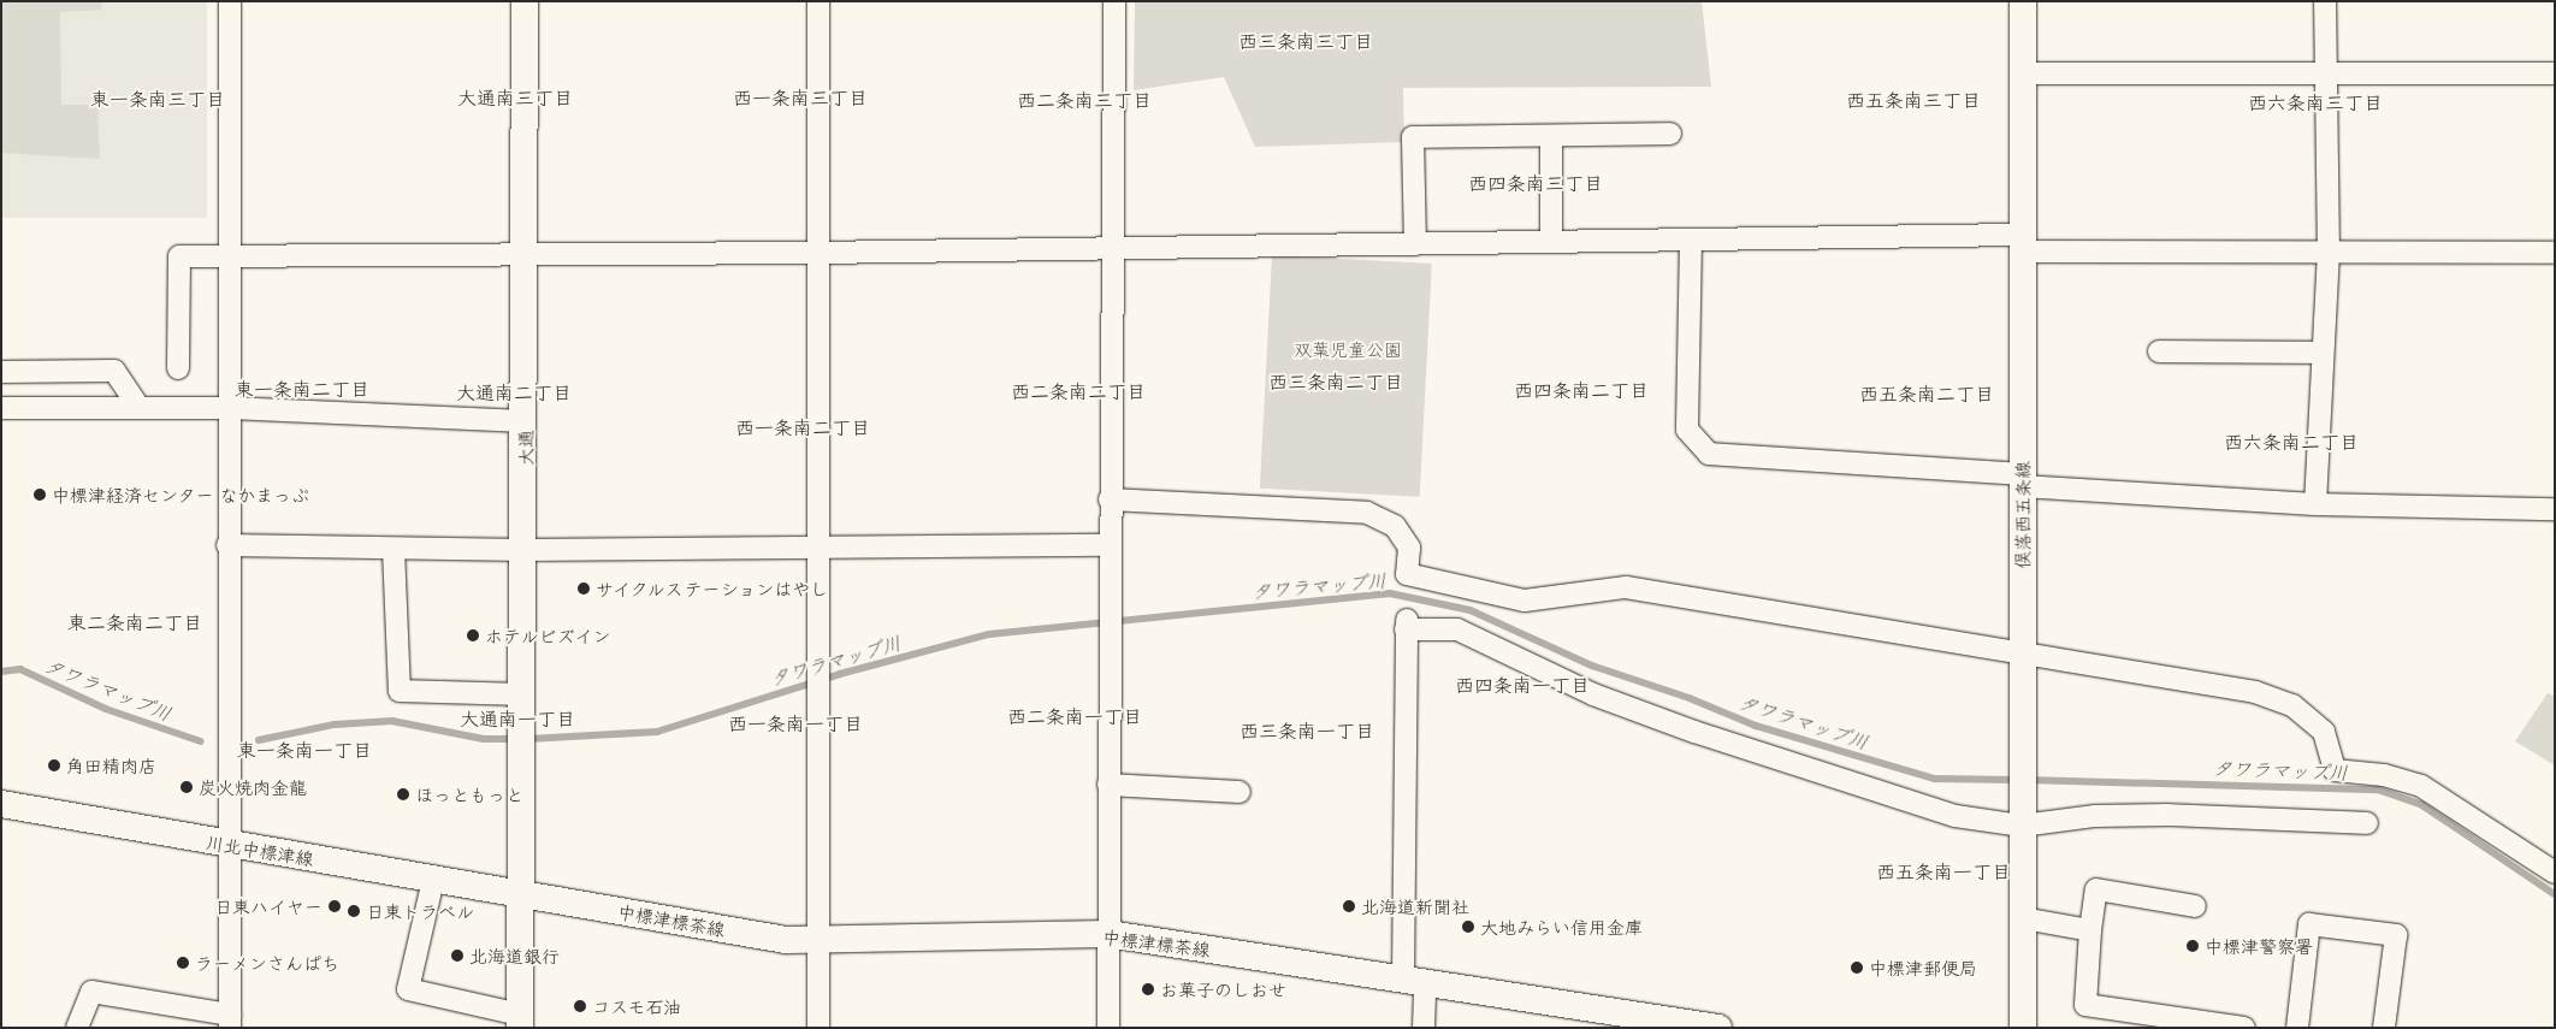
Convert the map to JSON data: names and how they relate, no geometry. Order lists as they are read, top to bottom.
{
  "streets": {
    "main road": [
      "大通",
      "俣落西五条線",
      "川北中標津線",
      "中標津標茶線"
    ]
  },
  "crossings": [
    ["大通", "川北中標津線"],
    ["大通", "中標津標茶線"],
    ["川北中標津線", "中標津標茶線"]
  ],
  "districts": [
    "西三条南三丁目",
    "大通南三丁目",
    "西一条南三丁目",
    "東一条南三丁目",
    "西二条南三丁目",
    "西五条南三丁目",
    "西六条南三丁目",
    "西四条南三丁目",
    "西三条南二丁目",
    "東一条南二丁目",
    "西四条南二丁目",
    "西二条南二丁目",
    "大通南二丁目",
    "西五条南二丁目",
    "西一条南二丁目",
    "西六条南二丁目",
    "東二条南二丁目",
    "西四条南一丁目",
    "西二条南一丁目",
    "大通南一丁目",
    "西一条南一丁目",
    "西三条南一丁目",
    "東一条南一丁目",
    "西五条南一丁目"
  ],
  "water": ["タワラマップ川"],
  "parks": ["双葉児童公園"],
  "places": [
    "中標津経済センター なかまっぷ",
    "サイクルステーションはやし",
    "ホテルビズイン",
    "角田精肉店",
    "炭火焼肉金龍",
    "ほっともっと",
    "日東ハイヤー",
    "北海道新聞社",
    "日東トラベル",
    "大地みらい信用金庫",
    "中標津警察署",
    "北海道銀行",
    "ラーメンさんぱち",
    "中標津郵便局",
    "お菓子のしおせ",
    "コスモ石油"
  ]
}
